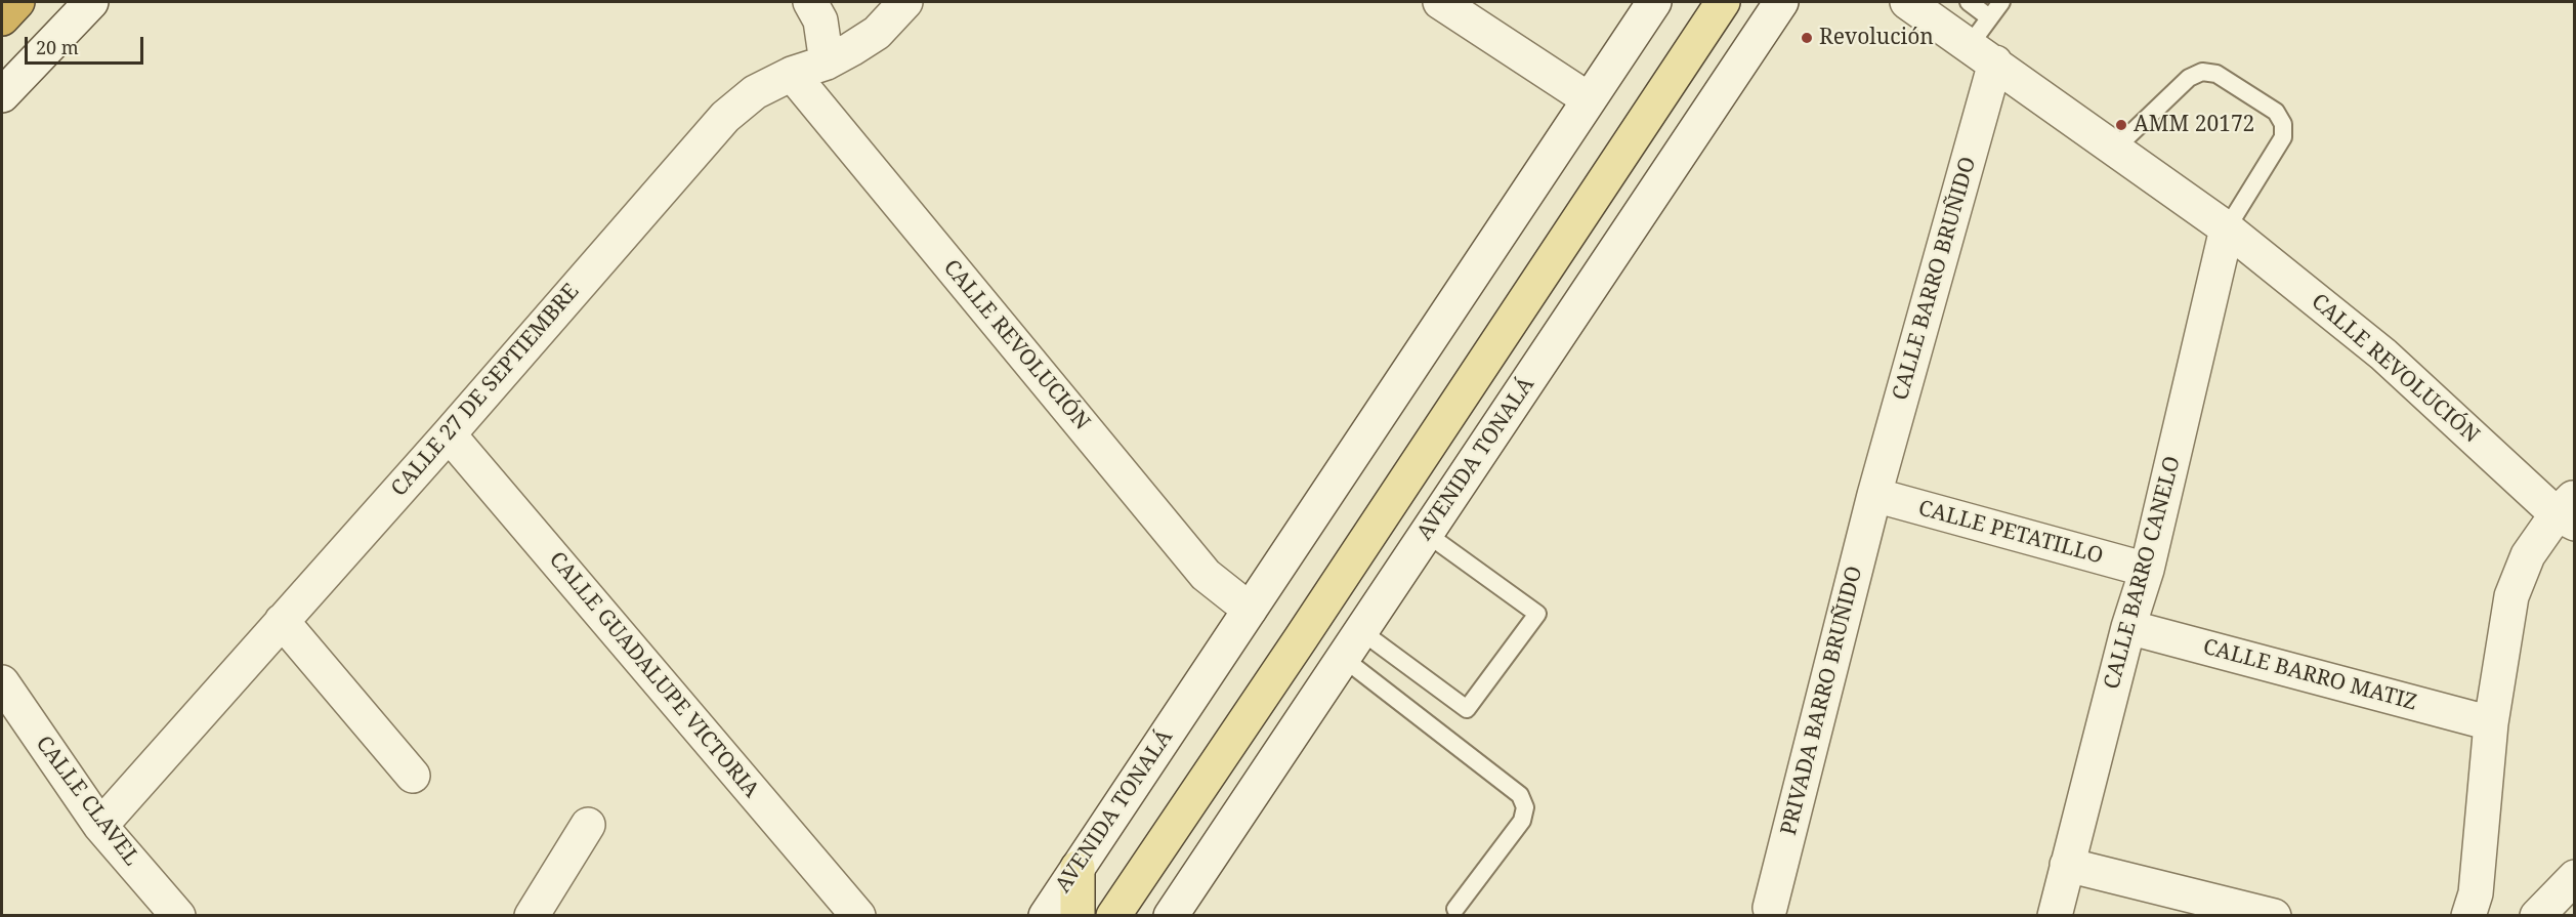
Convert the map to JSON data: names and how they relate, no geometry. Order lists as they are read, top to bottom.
{
  "streets": {
    "street": [
      "CALLE BARRO BRUÑIDO",
      "CALLE REVOLUCIÓN",
      "CALLE 27 DE SEPTIEMBRE",
      "AVENIDA TONALÁ",
      "CALLE PETATILLO",
      "CALLE BARRO CANELO",
      "CALLE GUADALUPE VICTORIA",
      "CALLE BARRO MATIZ",
      "PRIVADA BARRO BRUÑIDO",
      "CALLE CLAVEL"
    ]
  },
  "crossings": [
    ["CALLE BARRO BRUÑIDO", "CALLE REVOLUCIÓN"],
    ["CALLE BARRO BRUÑIDO", "CALLE PETATILLO"],
    ["CALLE BARRO BRUÑIDO", "PRIVADA BARRO BRUÑIDO"],
    ["CALLE REVOLUCIÓN", "CALLE 27 DE SEPTIEMBRE"],
    ["CALLE REVOLUCIÓN", "AVENIDA TONALÁ"],
    ["CALLE REVOLUCIÓN", "CALLE BARRO CANELO"],
    ["CALLE REVOLUCIÓN", "CALLE BARRO MATIZ"],
    ["CALLE 27 DE SEPTIEMBRE", "CALLE GUADALUPE VICTORIA"],
    ["CALLE 27 DE SEPTIEMBRE", "CALLE CLAVEL"],
    ["CALLE PETATILLO", "CALLE BARRO CANELO"],
    ["CALLE PETATILLO", "PRIVADA BARRO BRUÑIDO"],
    ["CALLE BARRO CANELO", "CALLE BARRO MATIZ"]
  ],
  "places": ["Revolución", "AMM 20172"],
  "scale_bar": "20 m"
}
